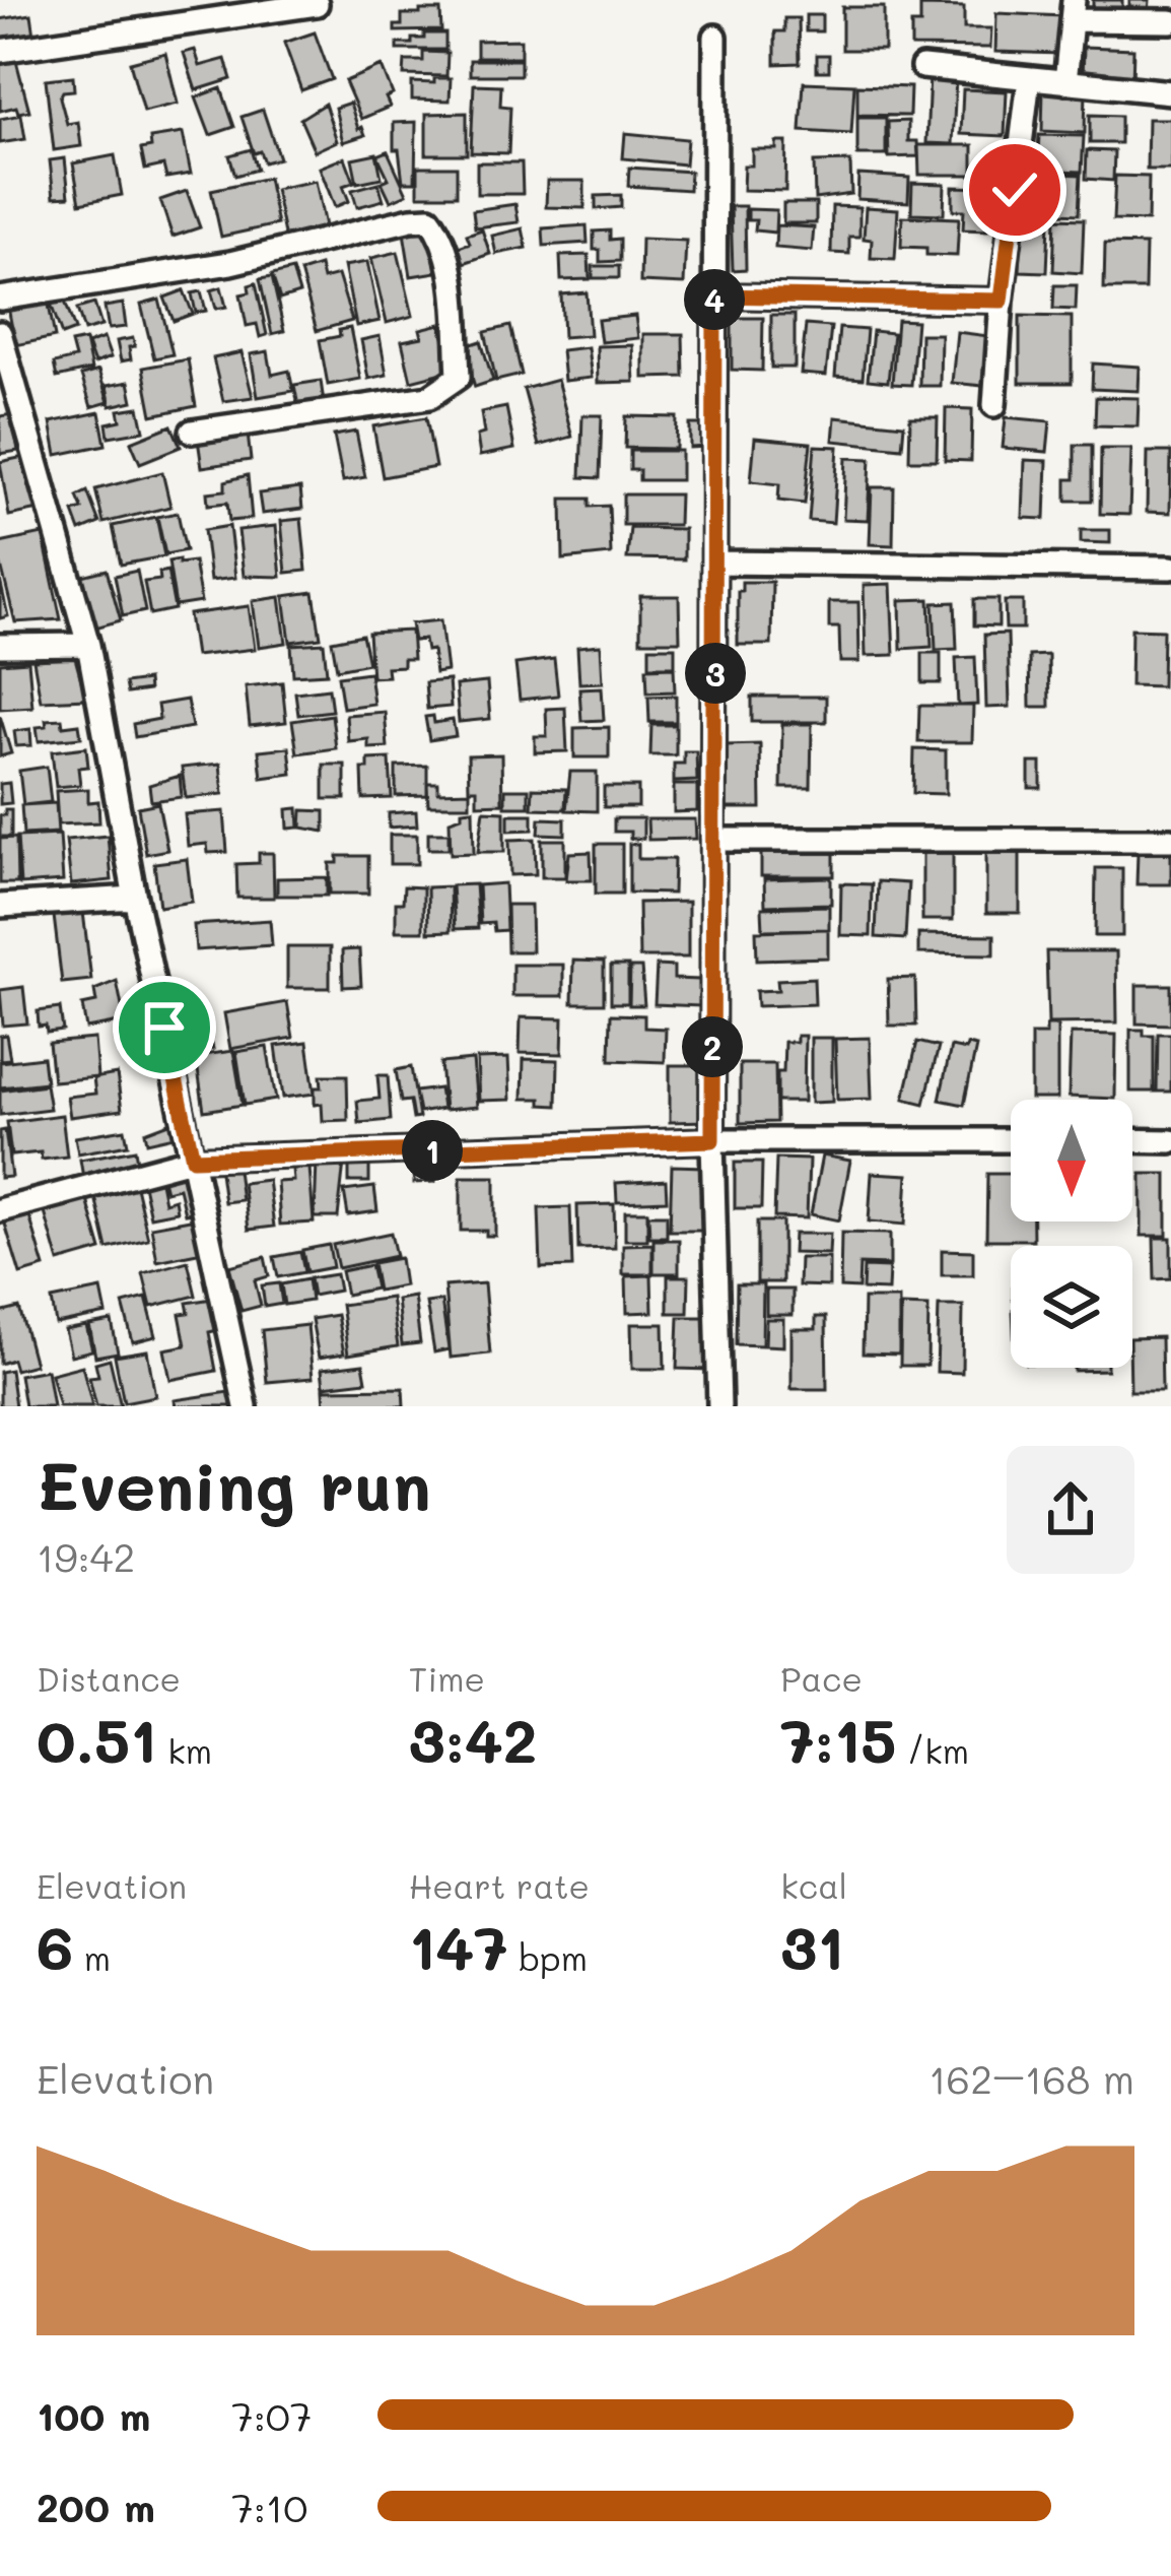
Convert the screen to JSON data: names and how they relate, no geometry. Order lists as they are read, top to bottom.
{
  "north": "bottom",
  "page": {
    "pins": [
      "4",
      "3",
      "2",
      "1"
    ],
    "heading": ["Evening run", "19:42"],
    "stats": [
      ["Distance", "0.51 km"],
      ["Time", "3:42"],
      ["Pace", "7:15 /km"],
      ["Elevation", "6 m"],
      ["Heart rate", "147 bpm"],
      ["kcal", "31"]
    ],
    "chart": ["Elevation", "162–168 m"],
    "list": [
      {
        "name": "100 m",
        "note": "7:07"
      },
      {
        "name": "200 m",
        "note": "7:10"
      }
    ]
  }
}
